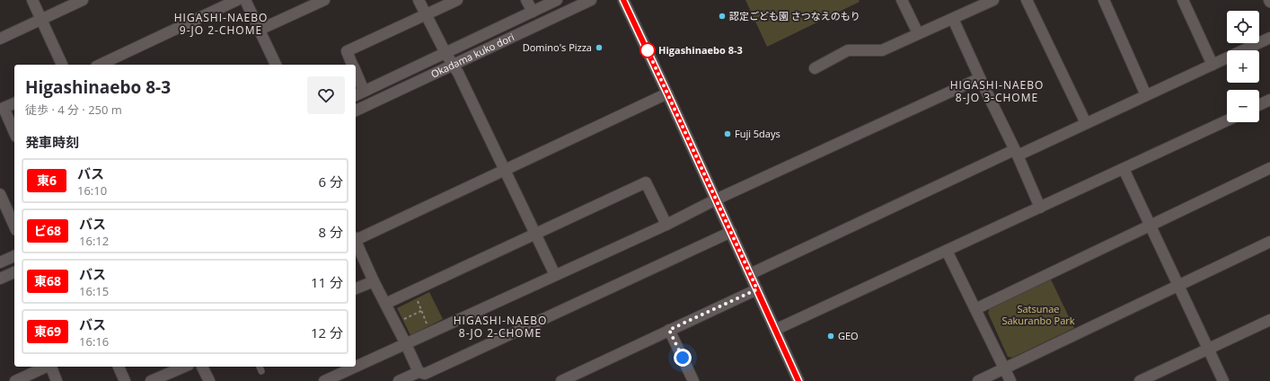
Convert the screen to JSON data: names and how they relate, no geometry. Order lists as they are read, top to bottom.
{
  "streets": {
    "street": ["Okadama kuko dori"]
  },
  "districts": ["HIGASHI-NAEBO 9-JO 2-CHOME", "HIGASHI-NAEBO 8-JO 3-CHOME", "HIGASHI-NAEBO 8-JO 2-CHOME"],
  "parks": ["Satsunae Sakuranbo Park"],
  "places": [
    "認定ごども園 さつなえのもり",
    "Domino's Pizza",
    "Higashinaebo 8-3",
    "Fuji 5days",
    "GEO"
  ],
  "lines": ["bus line 東6"],
  "page": {
    "map_buttons": ["+", "−"],
    "heading": [
      ["Higashinaebo 8-3", "徒歩 · 4 分 · 250 m"],
      "発車時刻"
    ],
    "list": [
      {
        "mark": "東6",
        "name": "バス",
        "note": "16:10",
        "value": "6 分"
      },
      {
        "mark": "ビ68",
        "name": "バス",
        "note": "16:12",
        "value": "8 分"
      },
      {
        "mark": "東68",
        "name": "バス",
        "note": "16:15",
        "value": "11 分"
      },
      {
        "mark": "東69",
        "name": "バス",
        "note": "16:16",
        "value": "12 分"
      }
    ]
  }
}
